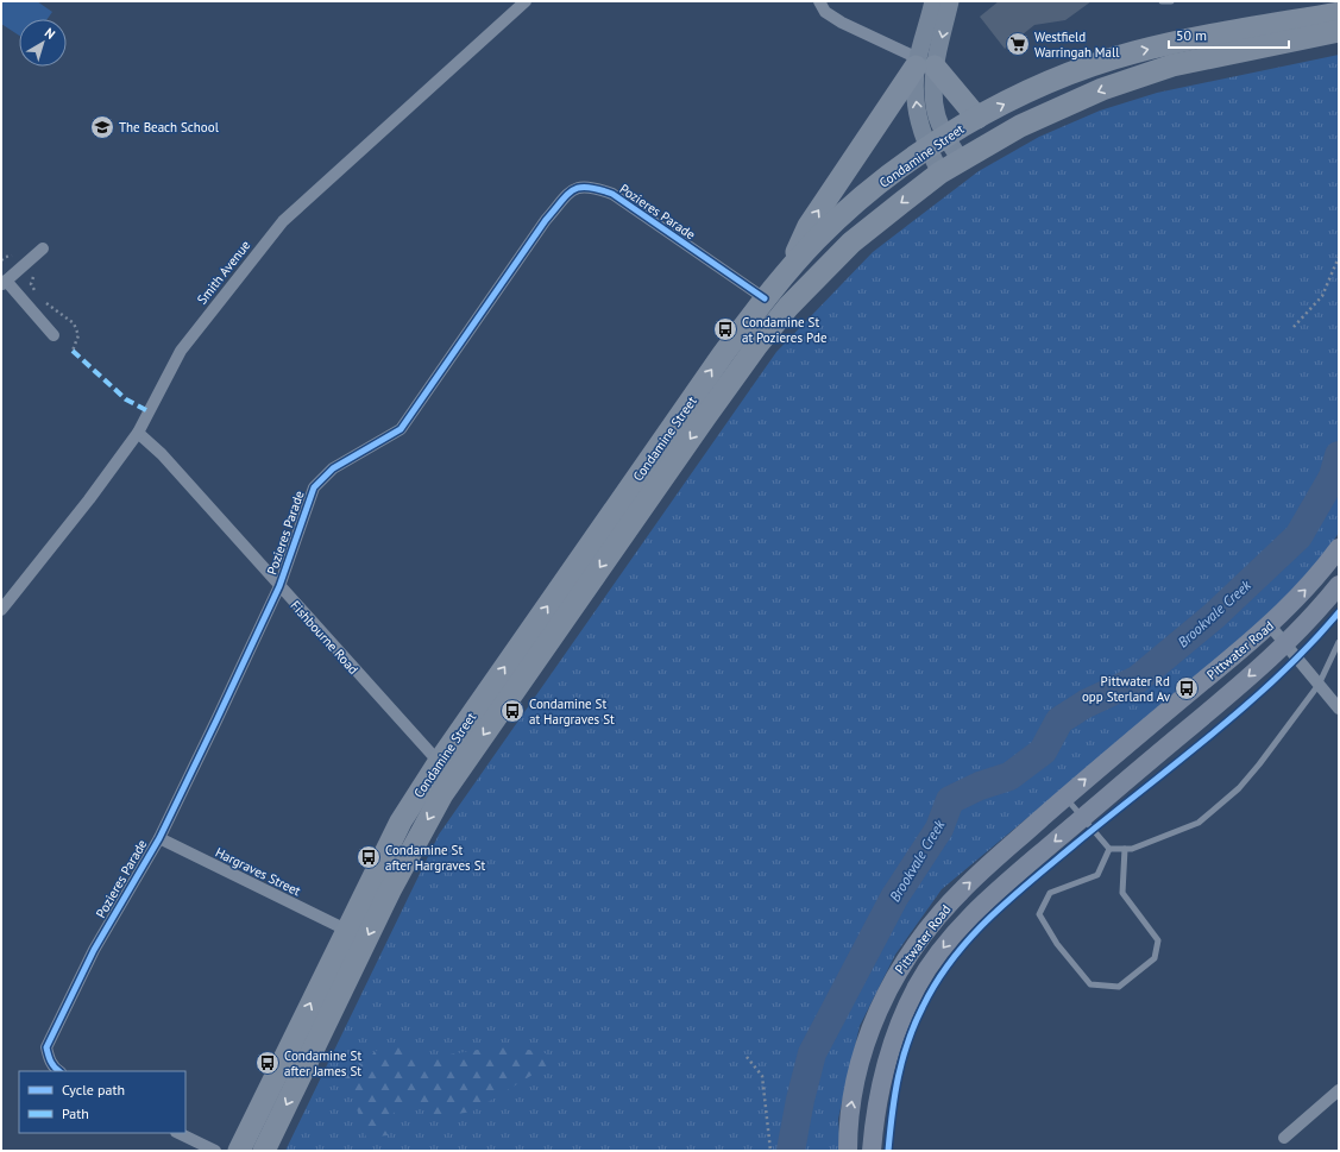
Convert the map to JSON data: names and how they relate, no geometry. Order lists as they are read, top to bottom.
{
  "streets": {
    "highway": ["Condamine Street", "Fishbourne Road"],
    "main road": ["Pittwater Road"],
    "street": ["Pozieres Parade", "Smith Avenue", "Hargraves Street"]
  },
  "crossings": [
    ["Condamine Street", "Pozieres Parade"],
    ["Condamine Street", "Fishbourne Road"],
    ["Condamine Street", "Hargraves Street"],
    ["Pozieres Parade", "Fishbourne Road"],
    ["Pozieres Parade", "Hargraves Street"],
    ["Smith Avenue", "Fishbourne Road"]
  ],
  "water": ["Brookvale Creek"],
  "places": {
    "supermarket": ["Westfield Warringah Mall"],
    "school or university": ["The Beach School"],
    "bus stop": [
      "Condamine St at Pozieres Pde",
      "Pittwater Rd opp Sterland Av",
      "Condamine St at Hargraves St",
      "Condamine St after Hargraves St",
      "Condamine St after James St"
    ]
  },
  "legend": ["Cycle path", "Path"],
  "scale_bar": "50 m",
  "north": "top right"
}
